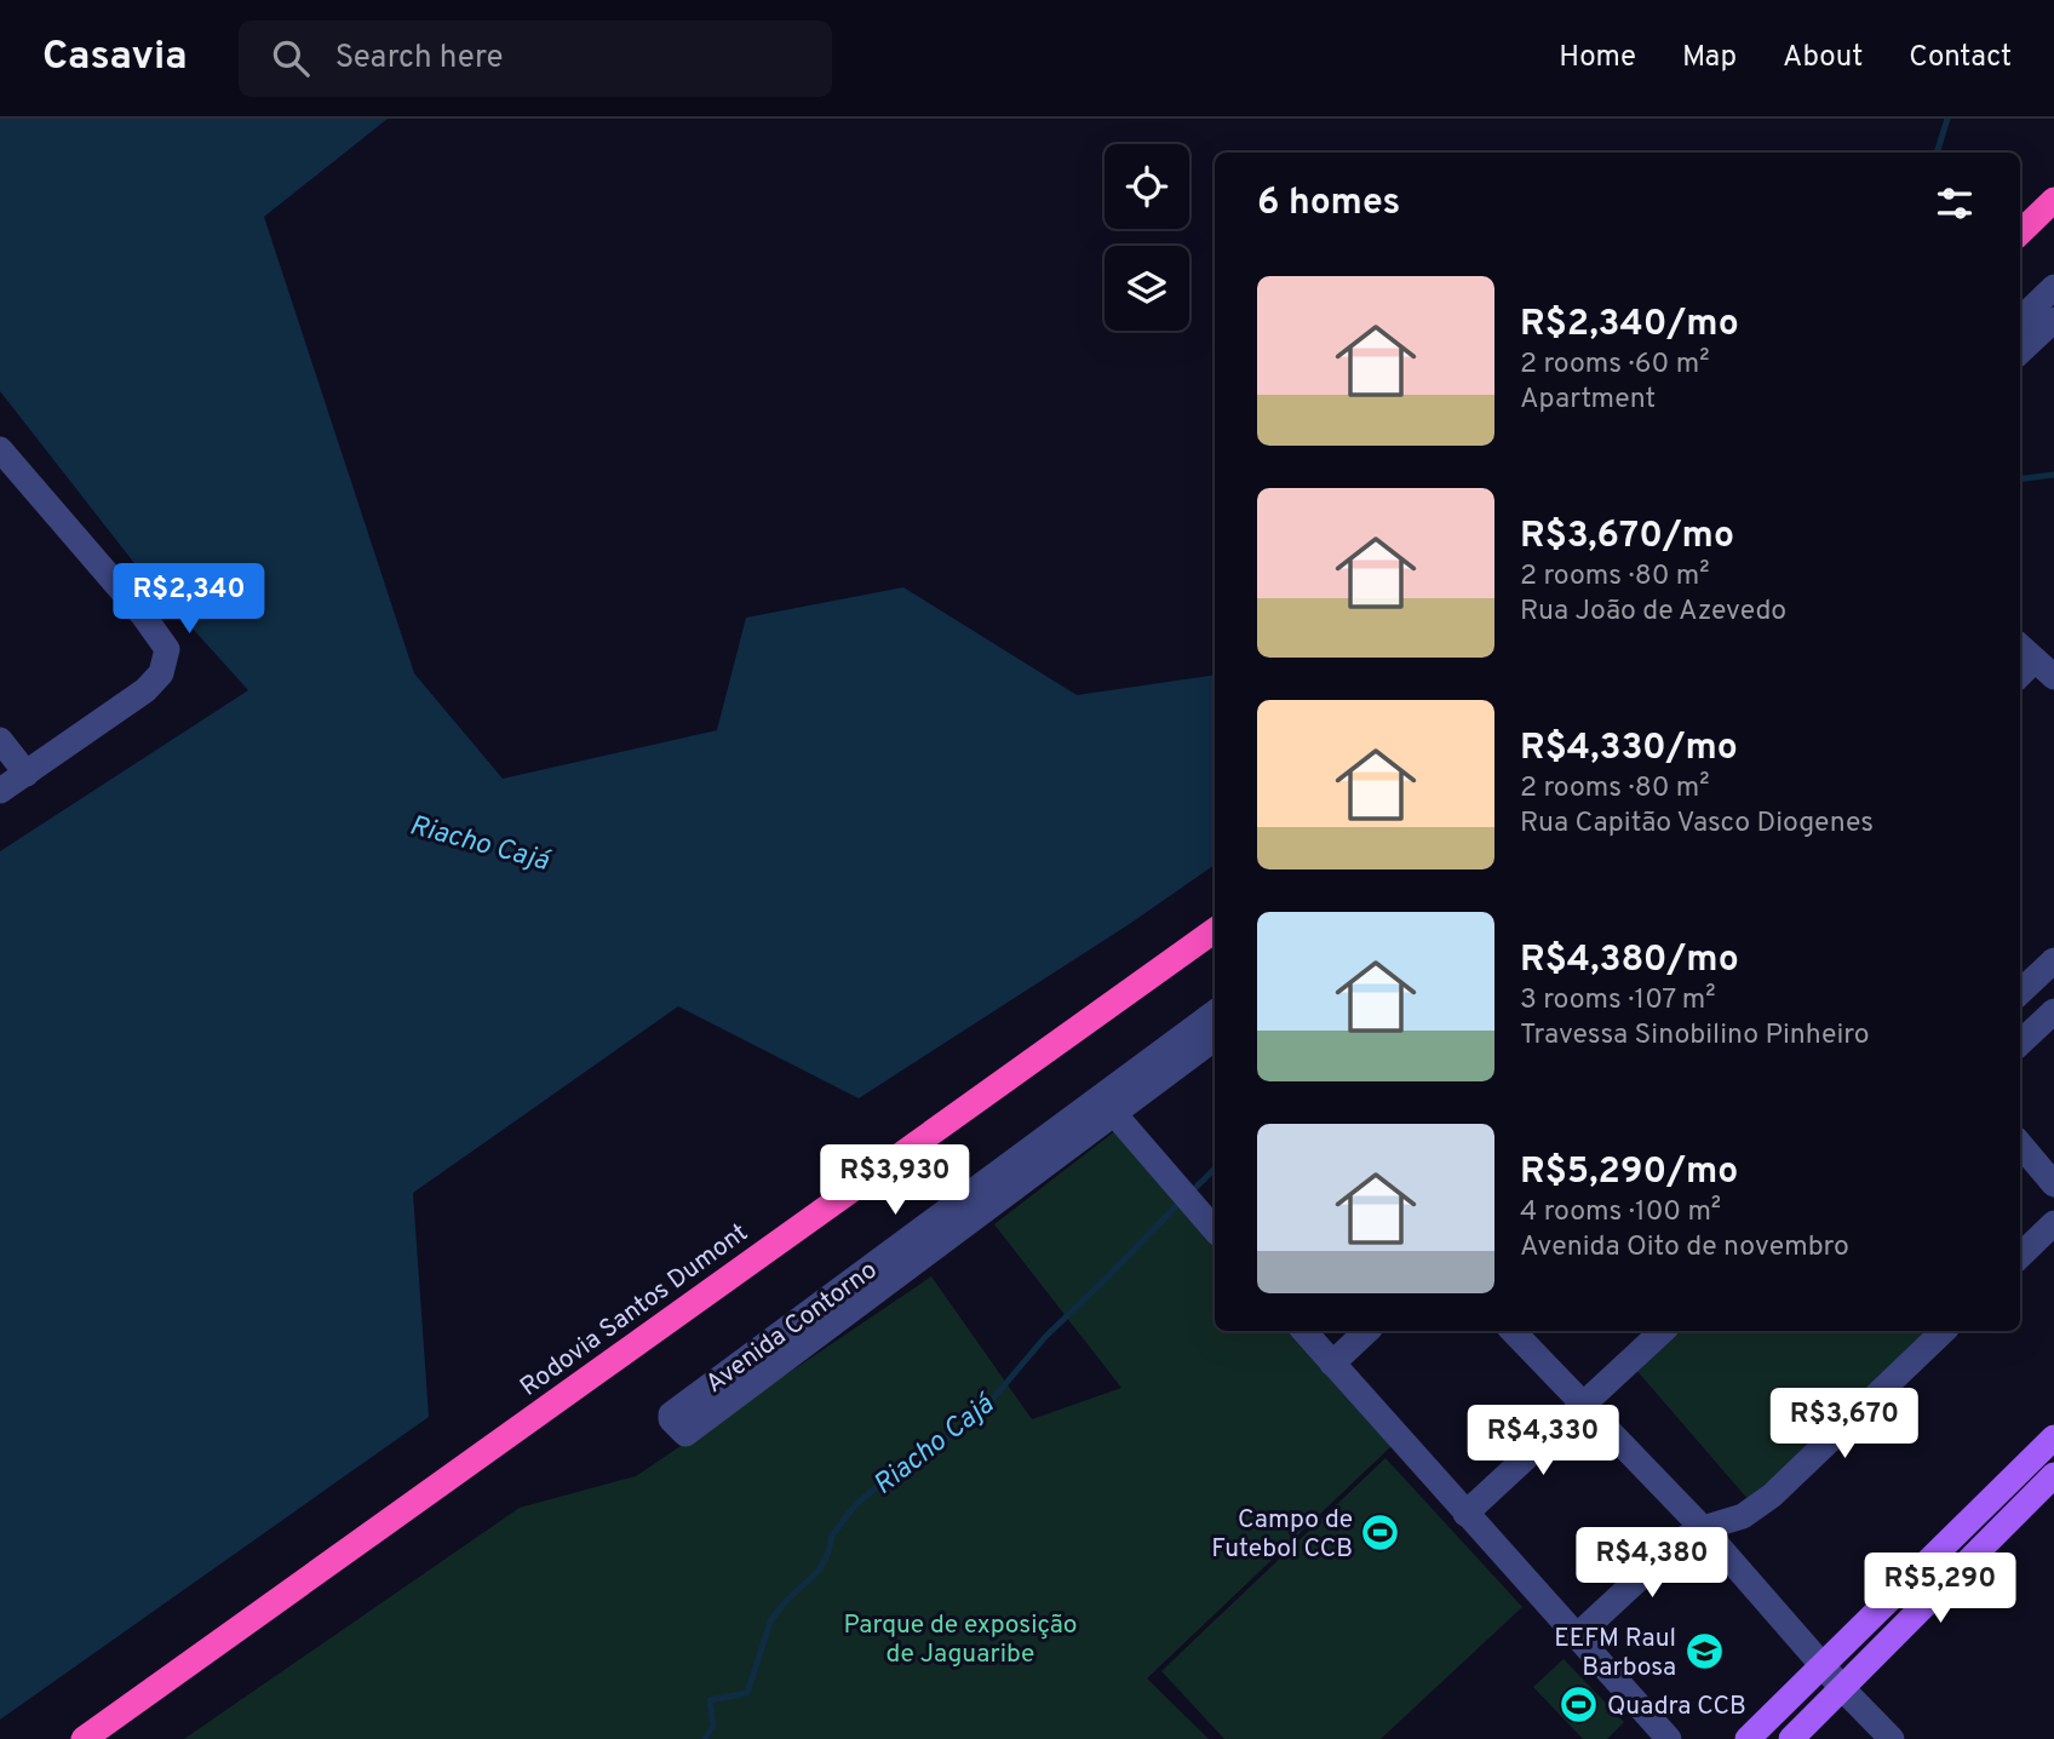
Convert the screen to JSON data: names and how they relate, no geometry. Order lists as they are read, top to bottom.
{
  "streets": {
    "highway": ["Rodovia Santos Dumont"]
  },
  "water": ["Riacho Cajá"],
  "parks": ["Parque de exposição de Jaguaribe"],
  "places": {
    "sports": ["Campo de Futebol CCB", "Quadra CCB"],
    "school or university": ["EEFM Raul Barbosa"]
  },
  "page": {
    "header": "Casavia",
    "search": "Search here",
    "nav": [
      "Home",
      "Map",
      "About",
      "Contact"
    ],
    "heading": "6 homes",
    "list": [
      {
        "name": "R$2,340/mo",
        "note": "2 rooms · 60 m² · Apartment"
      },
      {
        "name": "R$3,670/mo",
        "note": "2 rooms · 80 m² · Rua João de Azevedo"
      },
      {
        "name": "R$4,330/mo",
        "note": "2 rooms · 80 m² · Rua Capitão Vasco Diogenes"
      },
      {
        "name": "R$4,380/mo",
        "note": "3 rooms · 107 m² · Travessa Sinobilino Pinheiro"
      },
      {
        "name": "R$5,290/mo",
        "note": "4 rooms · 100 m² · Avenida Oito de novembro"
      }
    ],
    "price": [
      "R$2,340",
      "R$3,930",
      "R$3,670",
      "R$4,330",
      "R$4,380",
      "R$5,290"
    ]
  }
}
